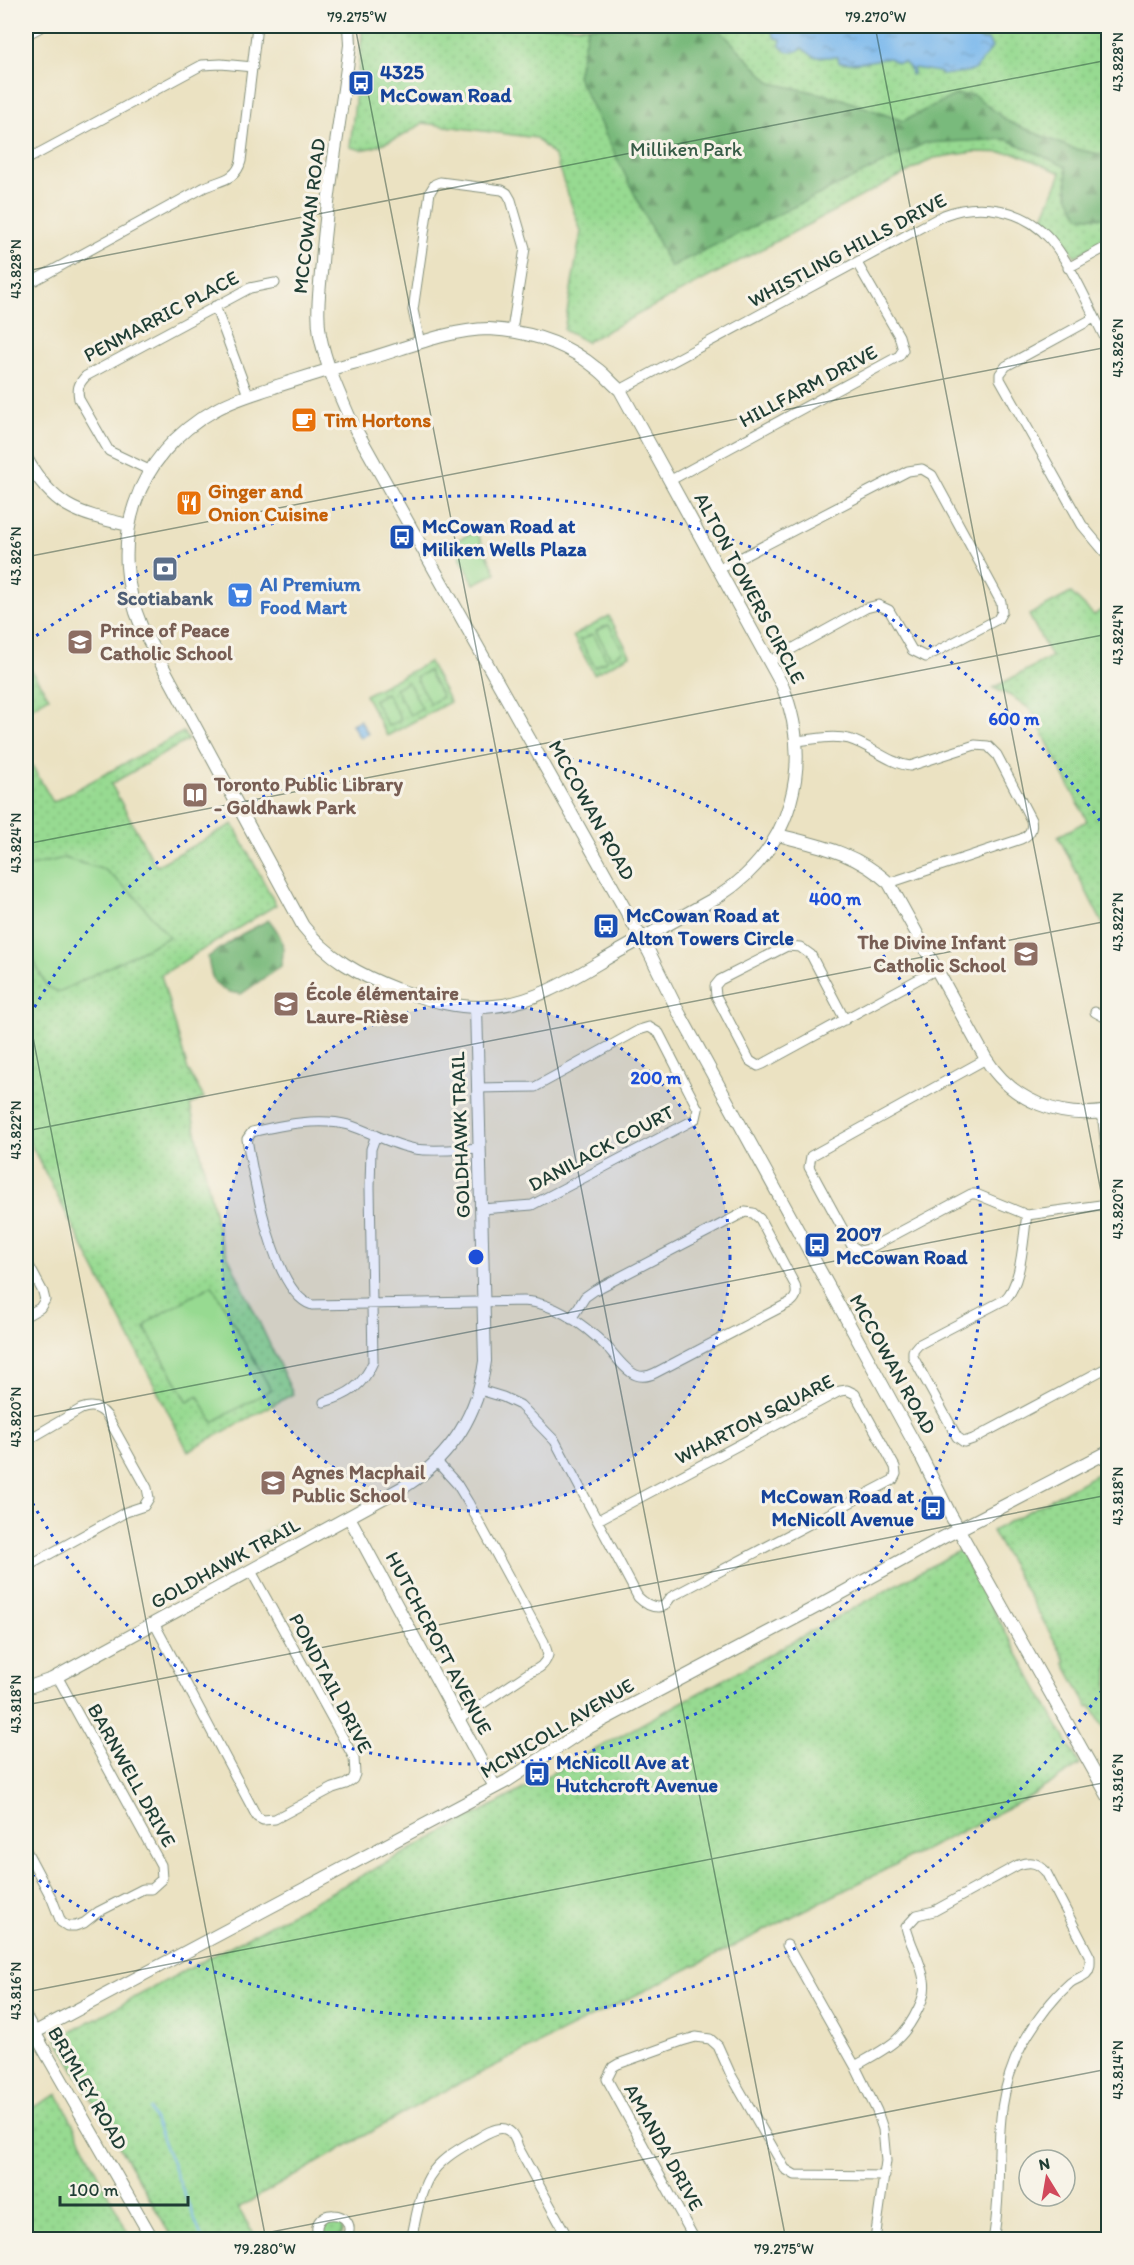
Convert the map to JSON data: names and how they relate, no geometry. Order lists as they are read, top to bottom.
{
  "streets": {
    "street": [
      "MCCOWAN ROAD",
      "WHISTLING HILLS DRIVE",
      "PENMARRIC PLACE",
      "HILLFARM DRIVE",
      "ALTON TOWERS CIRCLE",
      "GOLDHAWK TRAIL",
      "DANILACK COURT",
      "WHARTON SQUARE",
      "HUTCHCROFT AVENUE",
      "PONDTAIL DRIVE",
      "MCNICOLL AVENUE",
      "BARNWELL DRIVE",
      "BRIMLEY ROAD",
      "AMANDA DRIVE"
    ]
  },
  "crossings": [
    ["MCCOWAN ROAD", "ALTON TOWERS CIRCLE"],
    ["MCCOWAN ROAD", "MCNICOLL AVENUE"],
    ["WHISTLING HILLS DRIVE", "HILLFARM DRIVE"],
    ["WHISTLING HILLS DRIVE", "ALTON TOWERS CIRCLE"],
    ["PENMARRIC PLACE", "ALTON TOWERS CIRCLE"],
    ["HILLFARM DRIVE", "ALTON TOWERS CIRCLE"],
    ["ALTON TOWERS CIRCLE", "GOLDHAWK TRAIL"],
    ["GOLDHAWK TRAIL", "DANILACK COURT"],
    ["GOLDHAWK TRAIL", "WHARTON SQUARE"],
    ["GOLDHAWK TRAIL", "HUTCHCROFT AVENUE"],
    ["GOLDHAWK TRAIL", "PONDTAIL DRIVE"],
    ["GOLDHAWK TRAIL", "BARNWELL DRIVE"],
    ["HUTCHCROFT AVENUE", "MCNICOLL AVENUE"],
    ["MCNICOLL AVENUE", "BRIMLEY ROAD"]
  ],
  "parks": ["Milliken Park"],
  "places": {
    "bus stop": [
      "4325 McCowan Road",
      "McCowan Road at Miliken Wells Plaza",
      "McCowan Road at Alton Towers Circle",
      "2007 McCowan Road",
      "McCowan Road at McNicoll Avenue",
      "McNicoll Ave at Hutchcroft Avenue"
    ],
    "cafe": ["Tim Hortons"],
    "restaurant": ["Ginger and Onion Cuisine"],
    "bank": ["Scotiabank"],
    "supermarket": ["AI Premium Food Mart"],
    "school or university": [
      "Prince of Peace Catholic School",
      "The Divine Infant Catholic School",
      "École élémentaire Laure-Rièse",
      "Agnes Macphail Public School"
    ],
    "library": ["Toronto Public Library - Goldhawk Park"]
  },
  "scale_bar": "100 m",
  "north": "top",
  "coordinates": [
    "79.275°W",
    "79.270°W",
    "43.828°N",
    "43.826°N",
    "43.824°N",
    "43.822°N",
    "43.820°N",
    "43.818°N",
    "43.816°N",
    "43.814°N",
    "79.280°W"
  ],
  "rings": ["600 m", "400 m", "200 m"]
}
